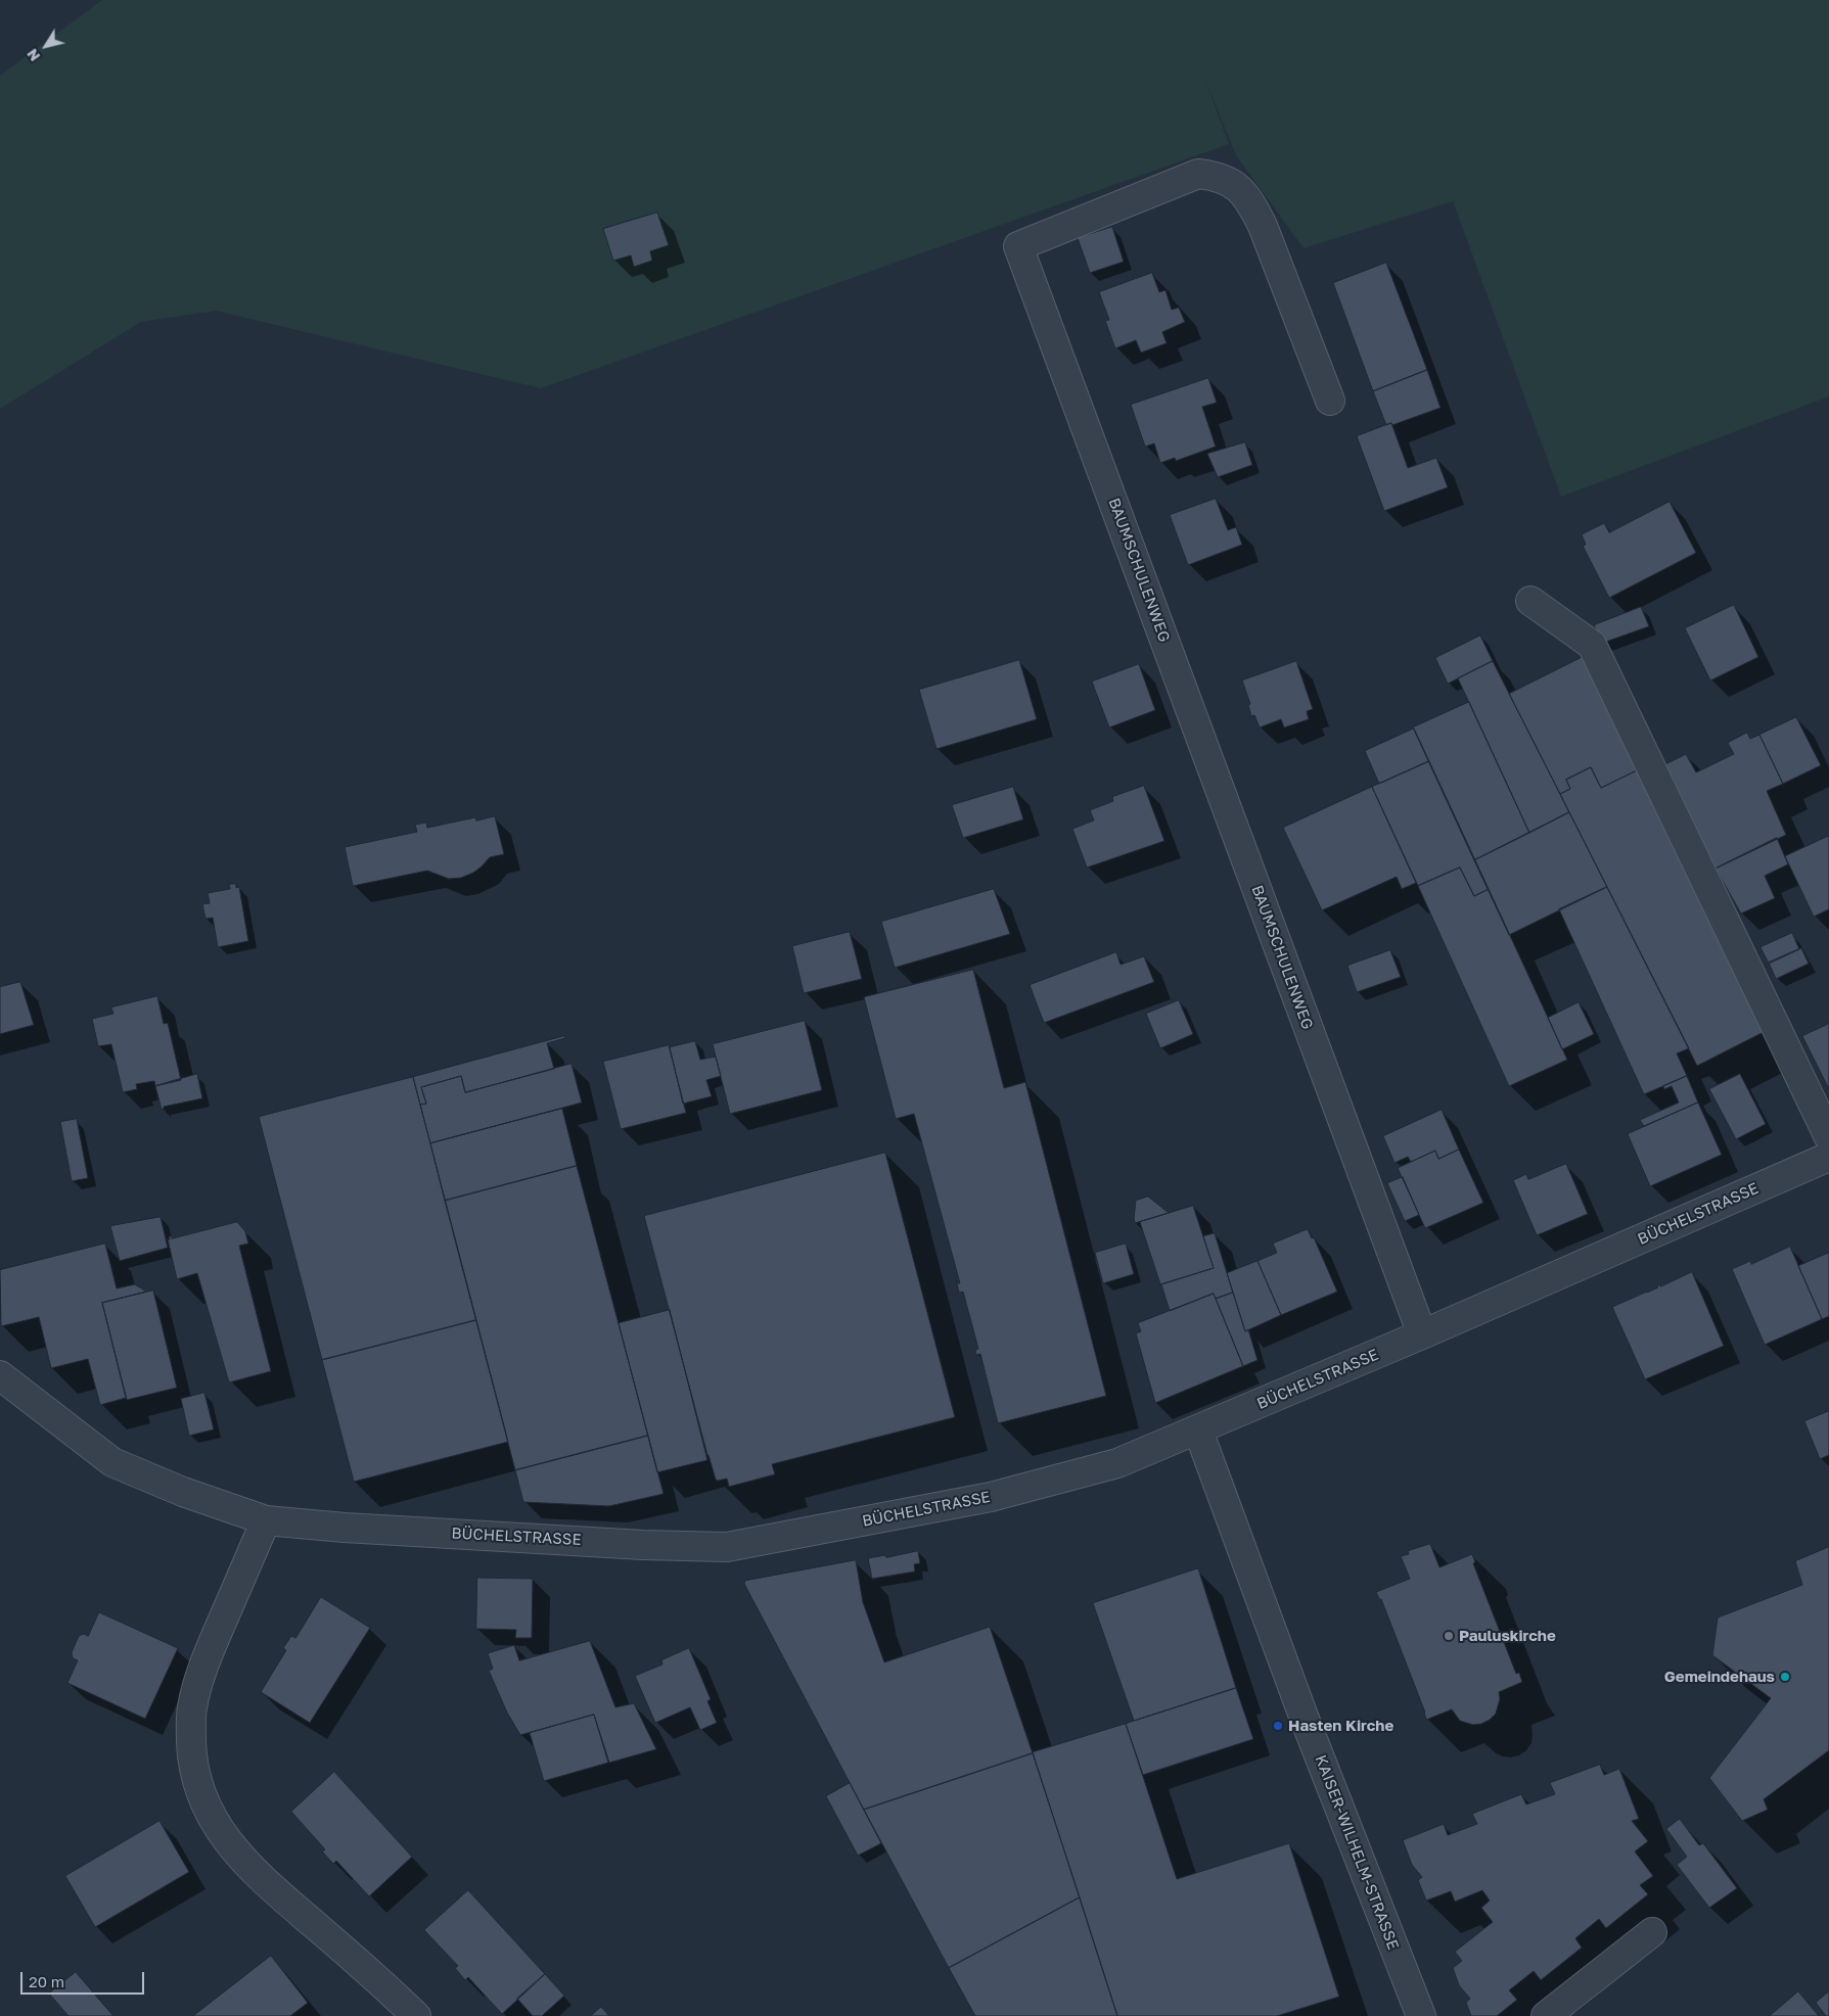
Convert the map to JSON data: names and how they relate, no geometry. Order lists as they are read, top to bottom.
{
  "streets": {
    "street": ["BAUMSCHULENWEG", "BÜCHELSTRASSE", "KAISER-WILHELM-STRASSE"]
  },
  "crossings": [
    ["BAUMSCHULENWEG", "BÜCHELSTRASSE"],
    ["BÜCHELSTRASSE", "KAISER-WILHELM-STRASSE"]
  ],
  "places": ["Pauluskirche", "Gemeindehaus", "Hasten Kirche"],
  "scale_bar": "20 m",
  "north": "bottom left"
}
